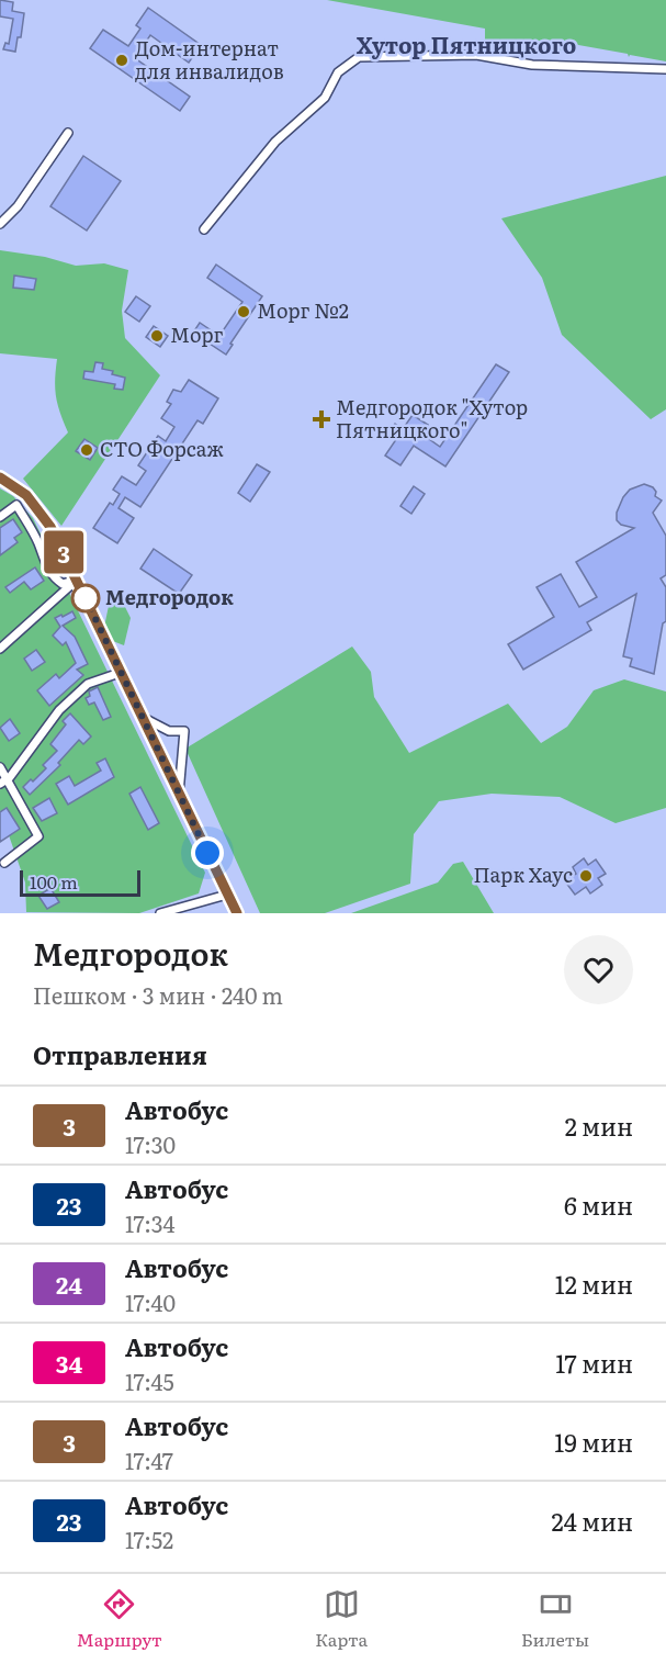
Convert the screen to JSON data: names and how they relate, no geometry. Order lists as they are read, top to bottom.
{
  "districts": ["Хутор Пятницкого"],
  "places": {
    "other": [
      "Дом-интернат для инвалидов",
      "Морг №2",
      "Морг",
      "СТО Форсаж",
      "Медгородок",
      "Парк Хаус"
    ],
    "health": ["Медгородок \"Хутор Пятницкого\""]
  },
  "lines": ["bus line 3"],
  "scale_bar": "100 m",
  "page": {
    "on_map": "3",
    "scale": "100 m",
    "heading": [
      ["Медгородок", "Пешком · 3 мин · 240 m"],
      "Отправления"
    ],
    "list": [
      {
        "mark": "3",
        "name": "Автобус",
        "note": "17:30",
        "value": "2 мин"
      },
      {
        "mark": "23",
        "name": "Автобус",
        "note": "17:34",
        "value": "6 мин"
      },
      {
        "mark": "24",
        "name": "Автобус",
        "note": "17:40",
        "value": "12 мин"
      },
      {
        "mark": "34",
        "name": "Автобус",
        "note": "17:45",
        "value": "17 мин"
      },
      {
        "mark": "3",
        "name": "Автобус",
        "note": "17:47",
        "value": "19 мин"
      },
      {
        "mark": "23",
        "name": "Автобус",
        "note": "17:52",
        "value": "24 мин"
      }
    ],
    "tabs": ["Маршрут", "Карта", "Билеты"]
  }
}
